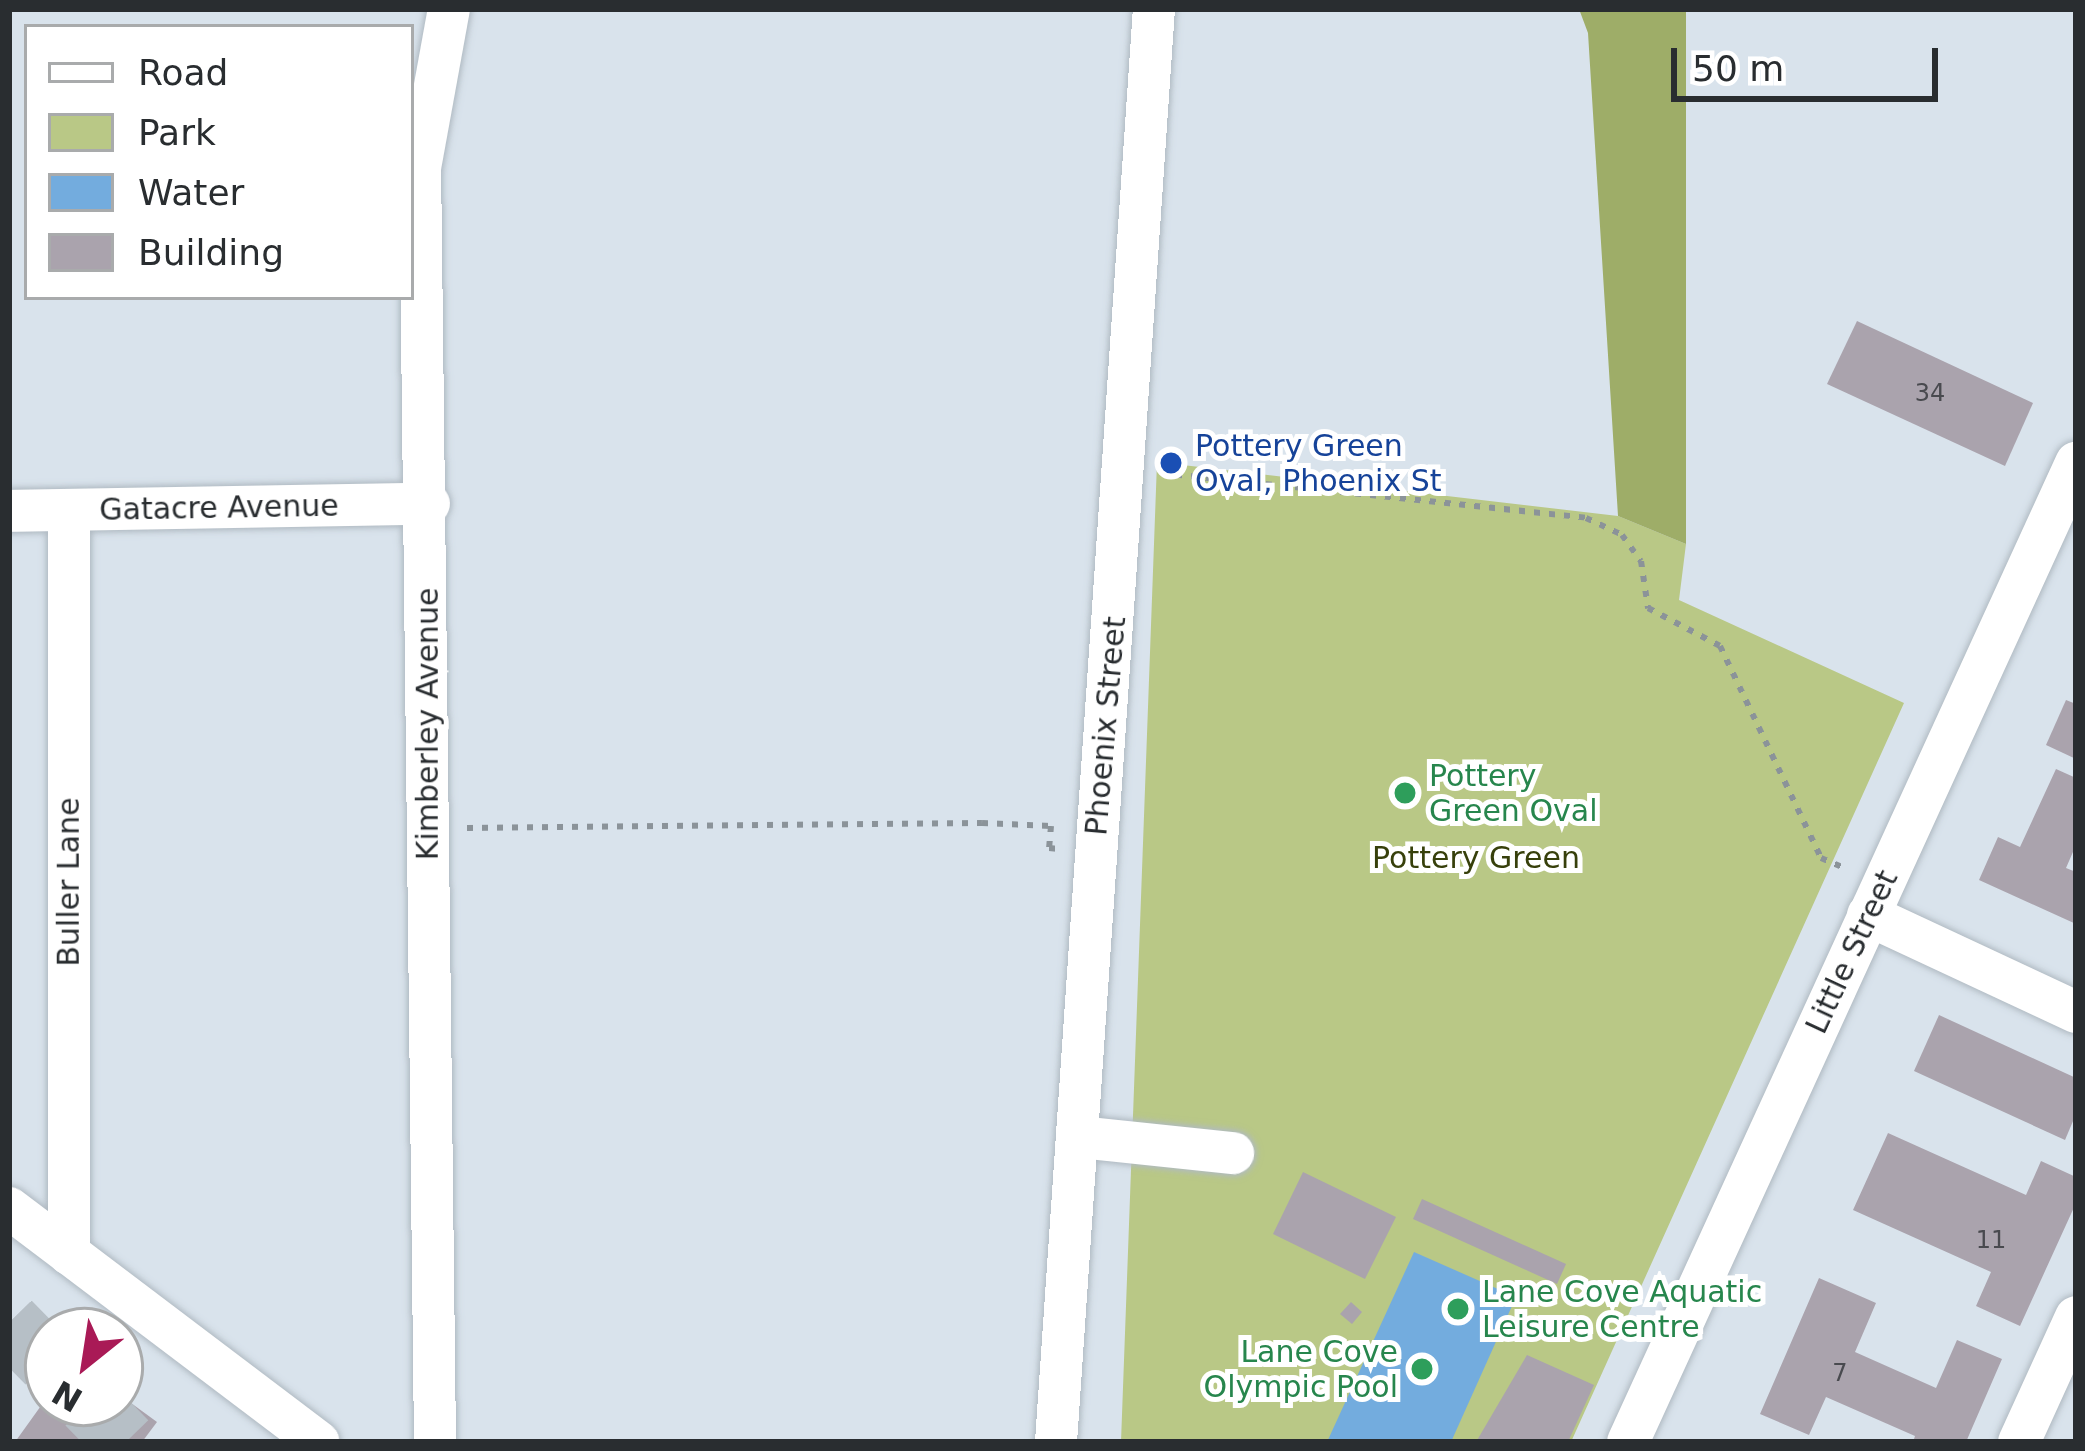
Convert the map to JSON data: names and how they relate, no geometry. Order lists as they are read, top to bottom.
{
  "streets": {
    "street": [
      "Gatacre Avenue",
      "Kimberley Avenue",
      "Phoenix Street",
      "Buller Lane",
      "Little Street"
    ]
  },
  "crossings": [
    ["Gatacre Avenue", "Kimberley Avenue"],
    ["Gatacre Avenue", "Buller Lane"]
  ],
  "parks": ["Pottery Green"],
  "places": [
    "Pottery Green Oval, Phoenix St",
    "Pottery Green Oval",
    "Lane Cove Aquatic Leisure Centre",
    "Lane Cove Olympic Pool"
  ],
  "house_numbers": ["34", "11", "7"],
  "legend": [
    "Road",
    "Park",
    "Water",
    "Building"
  ],
  "scale_bar": "50 m",
  "north": "bottom left"
}
